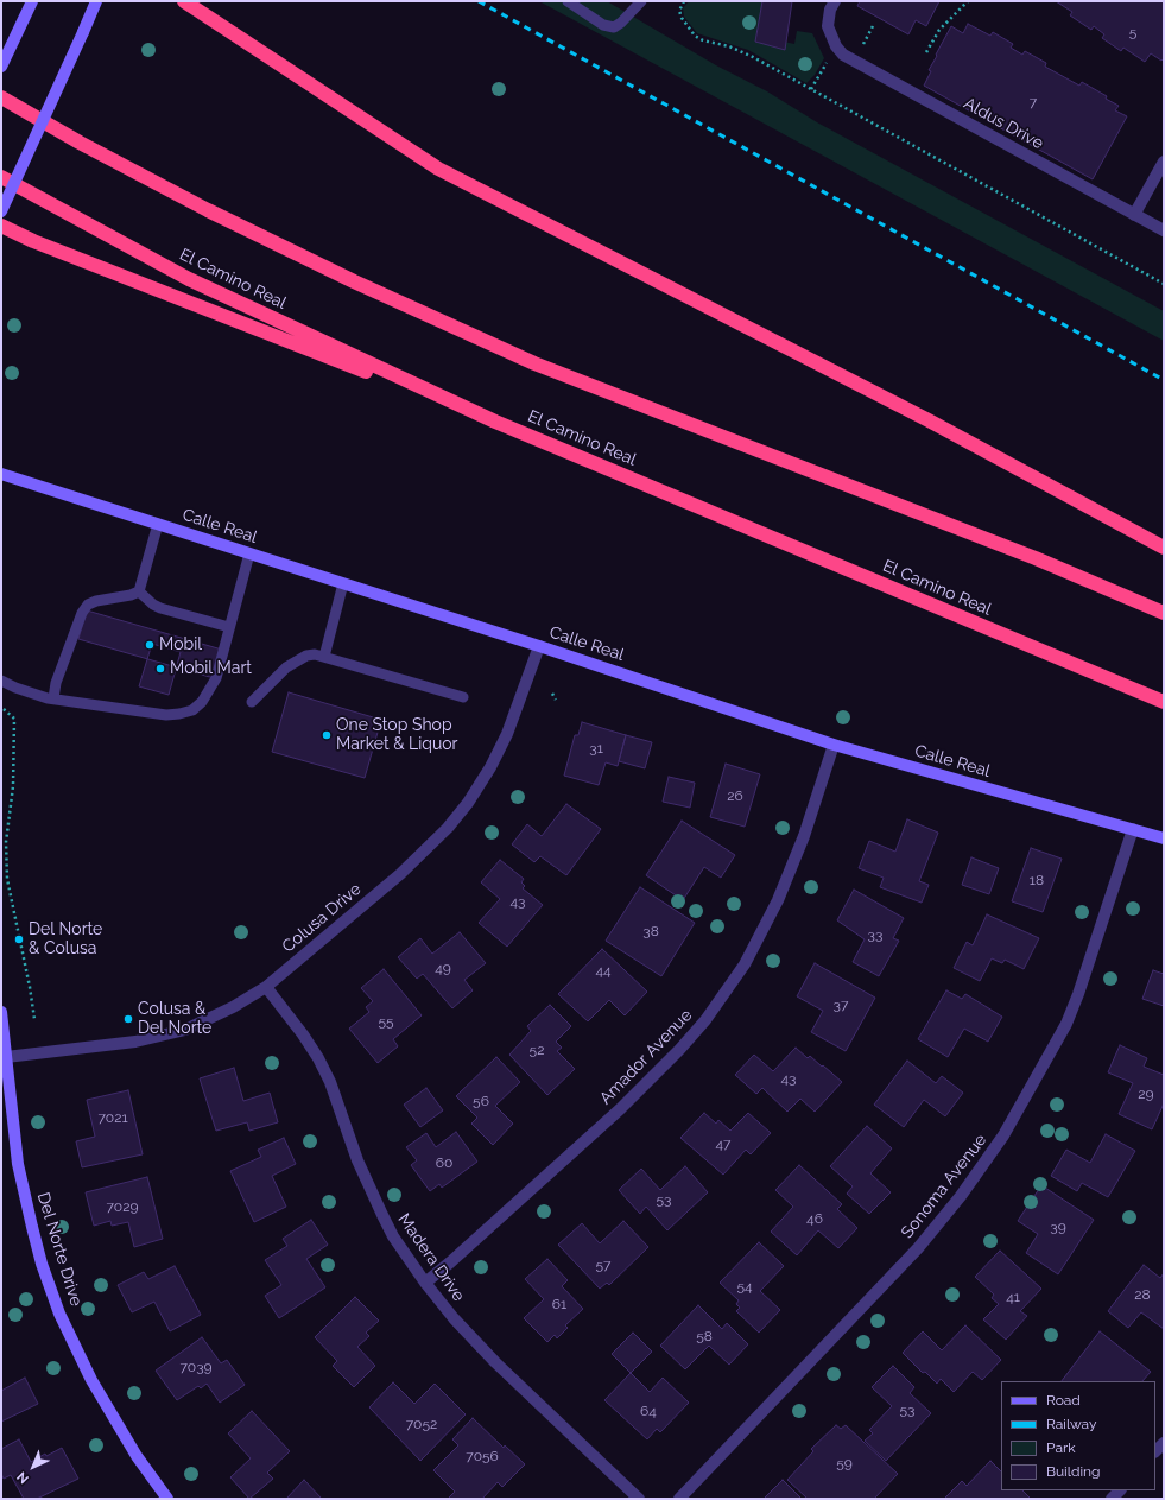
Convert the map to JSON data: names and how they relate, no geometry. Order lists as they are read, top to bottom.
{
  "streets": {
    "highway": ["El Camino Real"],
    "street": [
      "Aldus Drive",
      "Calle Real",
      "Colusa Drive",
      "Amador Avenue",
      "Sonoma Avenue",
      "Del Norte Drive",
      "Madera Drive"
    ]
  },
  "crossings": [
    ["Calle Real", "Colusa Drive"],
    ["Calle Real", "Amador Avenue"],
    ["Calle Real", "Sonoma Avenue"],
    ["Colusa Drive", "Del Norte Drive"],
    ["Colusa Drive", "Madera Drive"],
    ["Amador Avenue", "Madera Drive"]
  ],
  "places": [
    "Mobil",
    "Mobil Mart",
    "One Stop Shop Market & Liquor",
    "Del Norte & Colusa",
    "Colusa & Del Norte"
  ],
  "house_numbers": [
    "5",
    "7",
    "31",
    "26",
    "18",
    "43",
    "38",
    "33",
    "49",
    "44",
    "37",
    "55",
    "52",
    "43",
    "29",
    "56",
    "7021",
    "47",
    "60",
    "53",
    "7029",
    "46",
    "39",
    "57",
    "54",
    "28",
    "41",
    "61",
    "58",
    "7039",
    "53",
    "64",
    "7052",
    "7056",
    "59"
  ],
  "legend": [
    "Road",
    "Railway",
    "Park",
    "Building"
  ],
  "north": "bottom left"
}
